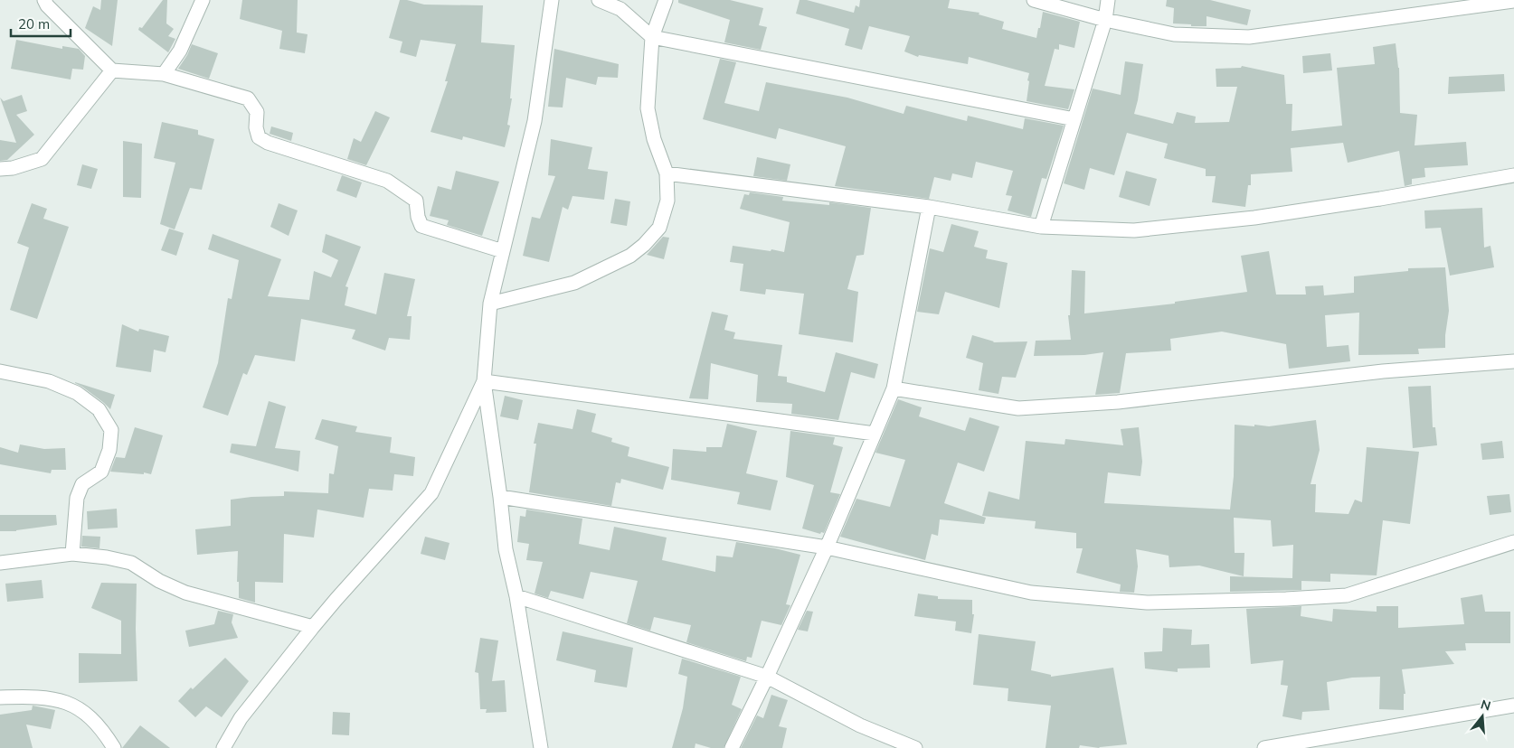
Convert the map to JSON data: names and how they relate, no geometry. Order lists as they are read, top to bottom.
{
  "scale_bar": "20 m",
  "north": "top"
}
